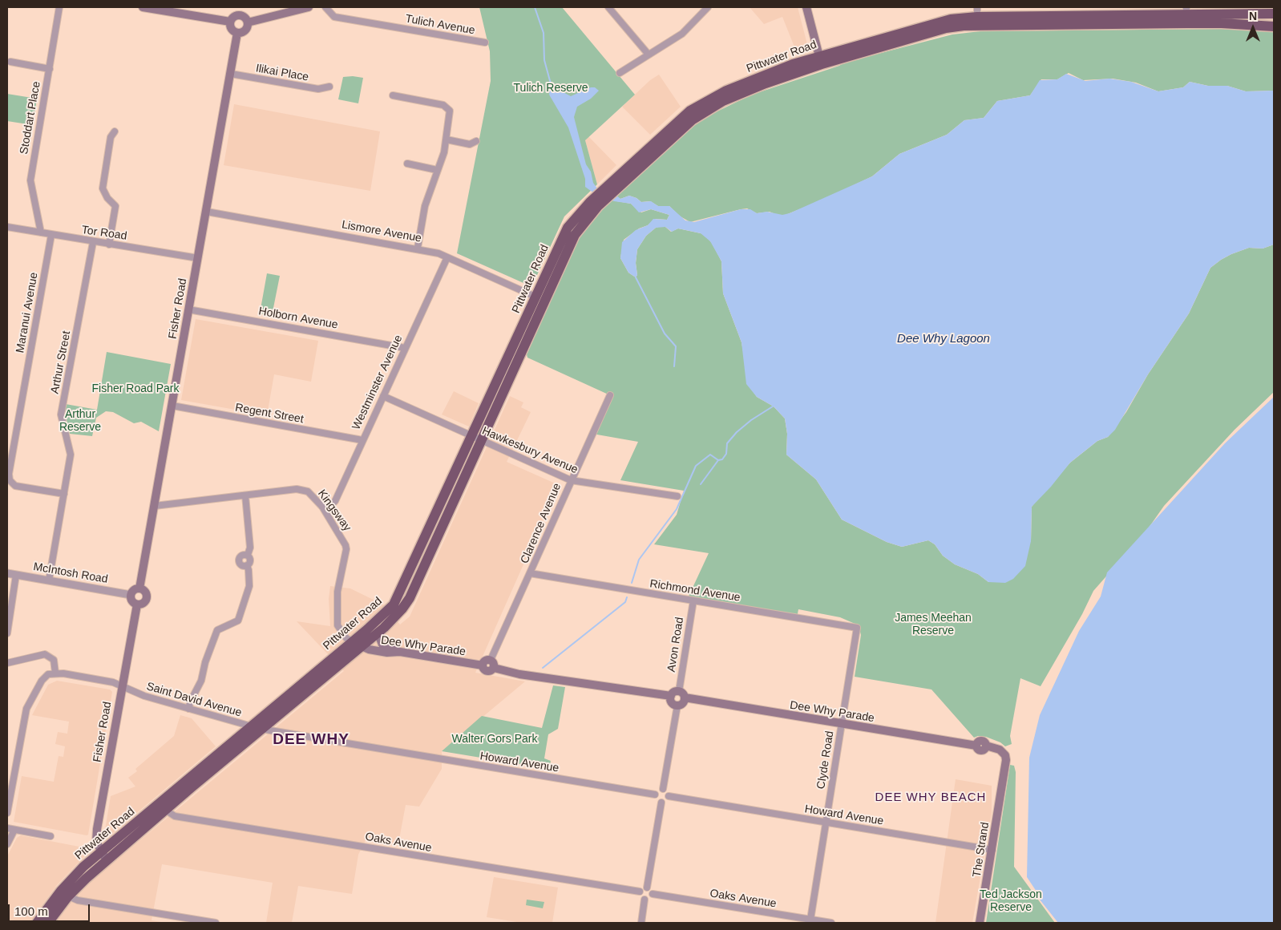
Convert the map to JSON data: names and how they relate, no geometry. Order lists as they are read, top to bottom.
{
  "streets": {
    "highway": ["Pittwater Road"],
    "main road": ["Fisher Road", "Dee Why Parade", "The Strand"],
    "street": [
      "Tulich Avenue",
      "Ilikai Place",
      "Stoddart Place",
      "Lismore Avenue",
      "Tor Road",
      "Maranui Avenue",
      "Holborn Avenue",
      "Arthur Street",
      "Westminster Avenue",
      "Regent Street",
      "Hawkesbury Avenue",
      "Kingsway",
      "Clarence Avenue",
      "McIntosh Road",
      "Richmond Avenue",
      "Avon Road",
      "Saint David Avenue",
      "Clyde Road",
      "Howard Avenue",
      "Oaks Avenue"
    ]
  },
  "crossings": [
    ["Pittwater Road", "Lismore Avenue"],
    ["Pittwater Road", "Fisher Road"],
    ["Pittwater Road", "Hawkesbury Avenue"],
    ["Pittwater Road", "Kingsway"],
    ["Pittwater Road", "Dee Why Parade"],
    ["Pittwater Road", "Saint David Avenue"],
    ["Pittwater Road", "Howard Avenue"],
    ["Pittwater Road", "Oaks Avenue"],
    ["Ilikai Place", "Fisher Road"],
    ["Stoddart Place", "Tor Road"],
    ["Lismore Avenue", "Fisher Road"],
    ["Lismore Avenue", "Westminster Avenue"],
    ["Tor Road", "Fisher Road"],
    ["Tor Road", "Maranui Avenue"],
    ["Tor Road", "Arthur Street"],
    ["Fisher Road", "Holborn Avenue"],
    ["Fisher Road", "Regent Street"],
    ["Fisher Road", "Kingsway"],
    ["Fisher Road", "McIntosh Road"],
    ["Fisher Road", "Saint David Avenue"],
    ["Maranui Avenue", "Arthur Street"],
    ["Holborn Avenue", "Westminster Avenue"],
    ["Arthur Street", "McIntosh Road"],
    ["Westminster Avenue", "Regent Street"],
    ["Westminster Avenue", "Hawkesbury Avenue"],
    ["Westminster Avenue", "Kingsway"],
    ["Hawkesbury Avenue", "Clarence Avenue"],
    ["Kingsway", "Dee Why Parade"],
    ["Clarence Avenue", "Richmond Avenue"],
    ["Clarence Avenue", "Dee Why Parade"],
    ["Richmond Avenue", "Avon Road"],
    ["Richmond Avenue", "Clyde Road"],
    ["Avon Road", "Dee Why Parade"],
    ["Dee Why Parade", "Clyde Road"],
    ["Dee Why Parade", "The Strand"],
    ["Saint David Avenue", "Howard Avenue"],
    ["Clyde Road", "Howard Avenue"],
    ["Clyde Road", "Oaks Avenue"],
    ["Howard Avenue", "The Strand"]
  ],
  "districts": ["DEE WHY", "DEE WHY BEACH"],
  "water": ["Dee Why Lagoon"],
  "parks": [
    "Tulich Reserve",
    "Fisher Road Park",
    "Arthur Reserve",
    "James Meehan Reserve",
    "Walter Gors Park",
    "Ted Jackson Reserve"
  ],
  "scale_bar": "100 m",
  "north": "top"
}
